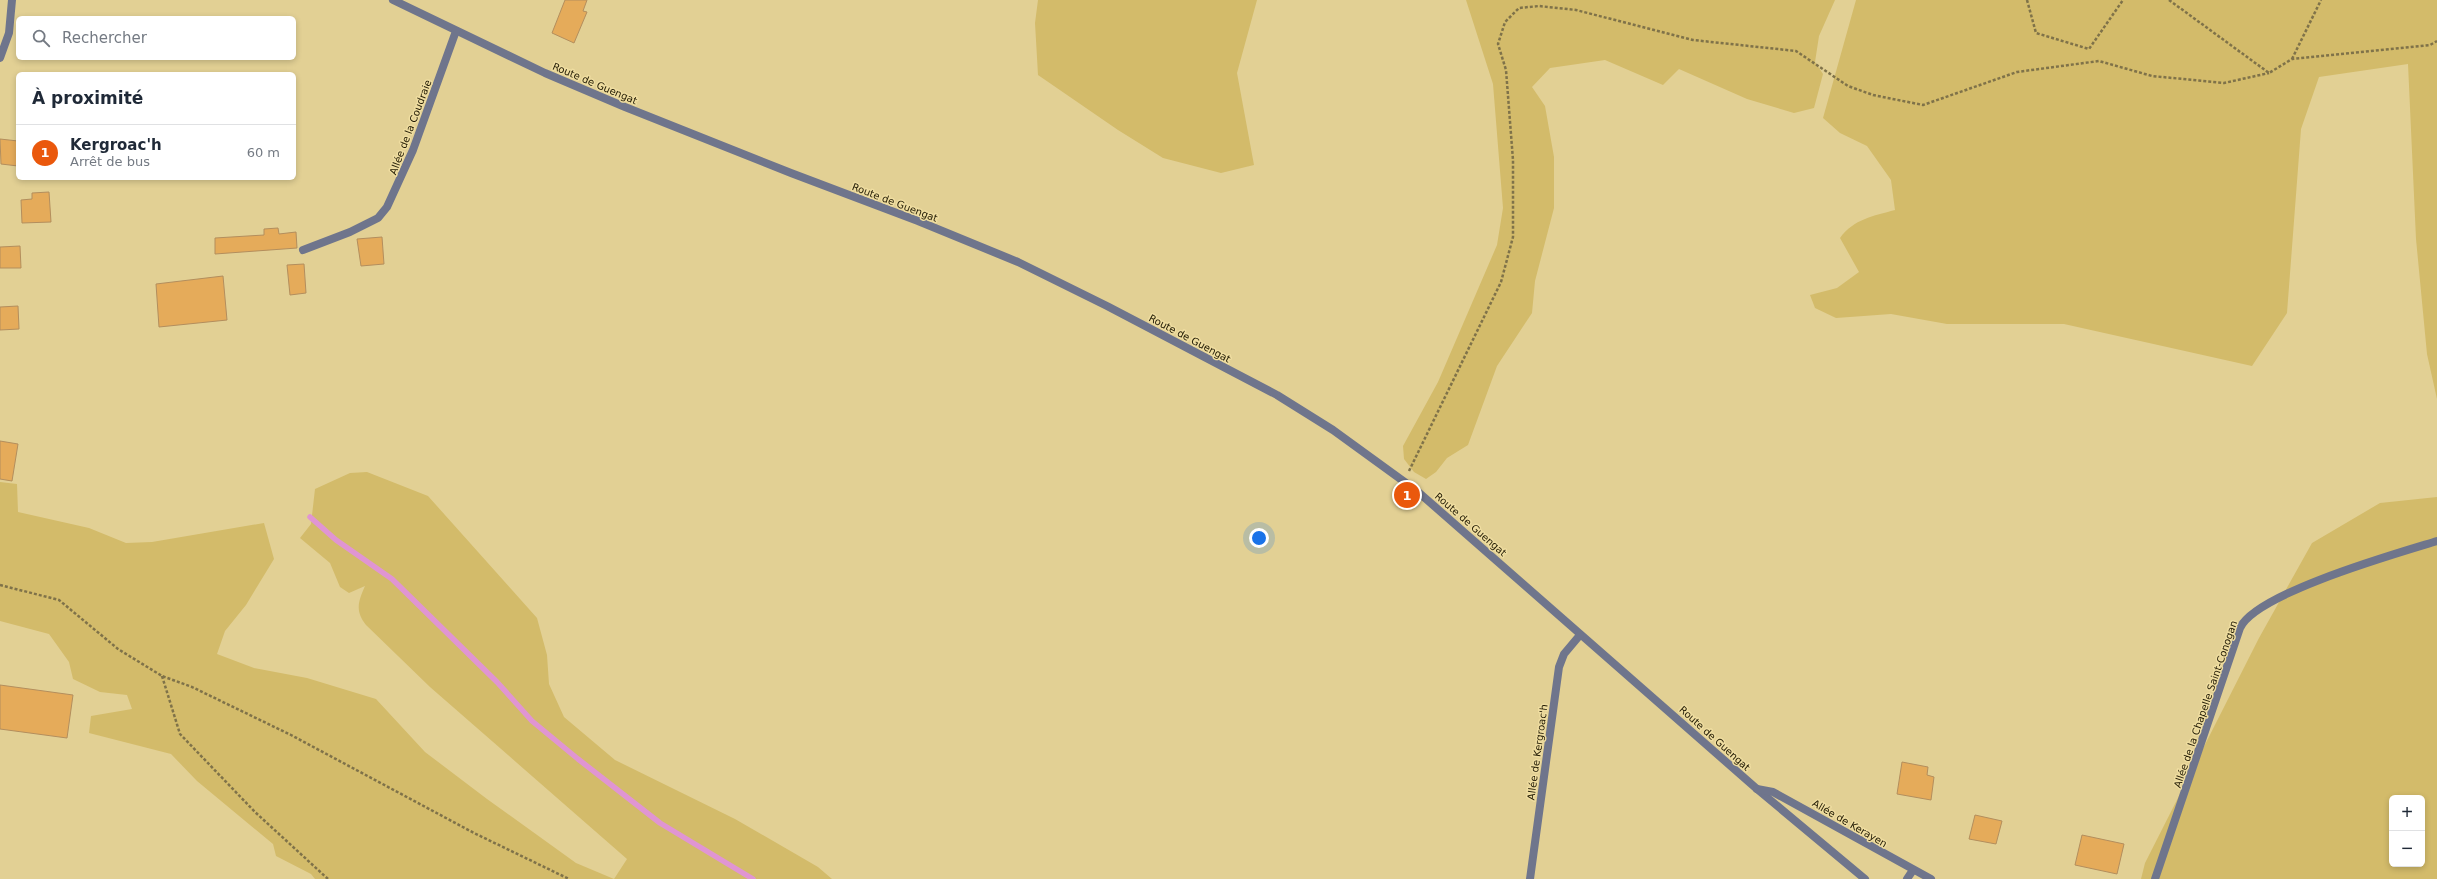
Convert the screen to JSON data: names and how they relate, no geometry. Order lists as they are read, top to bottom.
{
  "streets": {
    "street": [
      "Route de Guengat",
      "Allée de la Coudraie",
      "Allée de la Chapelle Saint-Conogan",
      "Allée de Kergroac'h",
      "Allée de Kerayen"
    ]
  },
  "crossings": [
    ["Route de Guengat", "Allée de la Coudraie"],
    ["Route de Guengat", "Allée de Kergroac'h"],
    ["Route de Guengat", "Allée de Kerayen"]
  ],
  "page": {
    "search": "Rechercher",
    "heading": "À proximité",
    "list": [
      {
        "mark": "1",
        "name": "Kergroac'h",
        "note": "Arrêt de bus",
        "value": "60 m"
      }
    ],
    "pins": "1",
    "map_buttons": ["+", "−"]
  }
}
